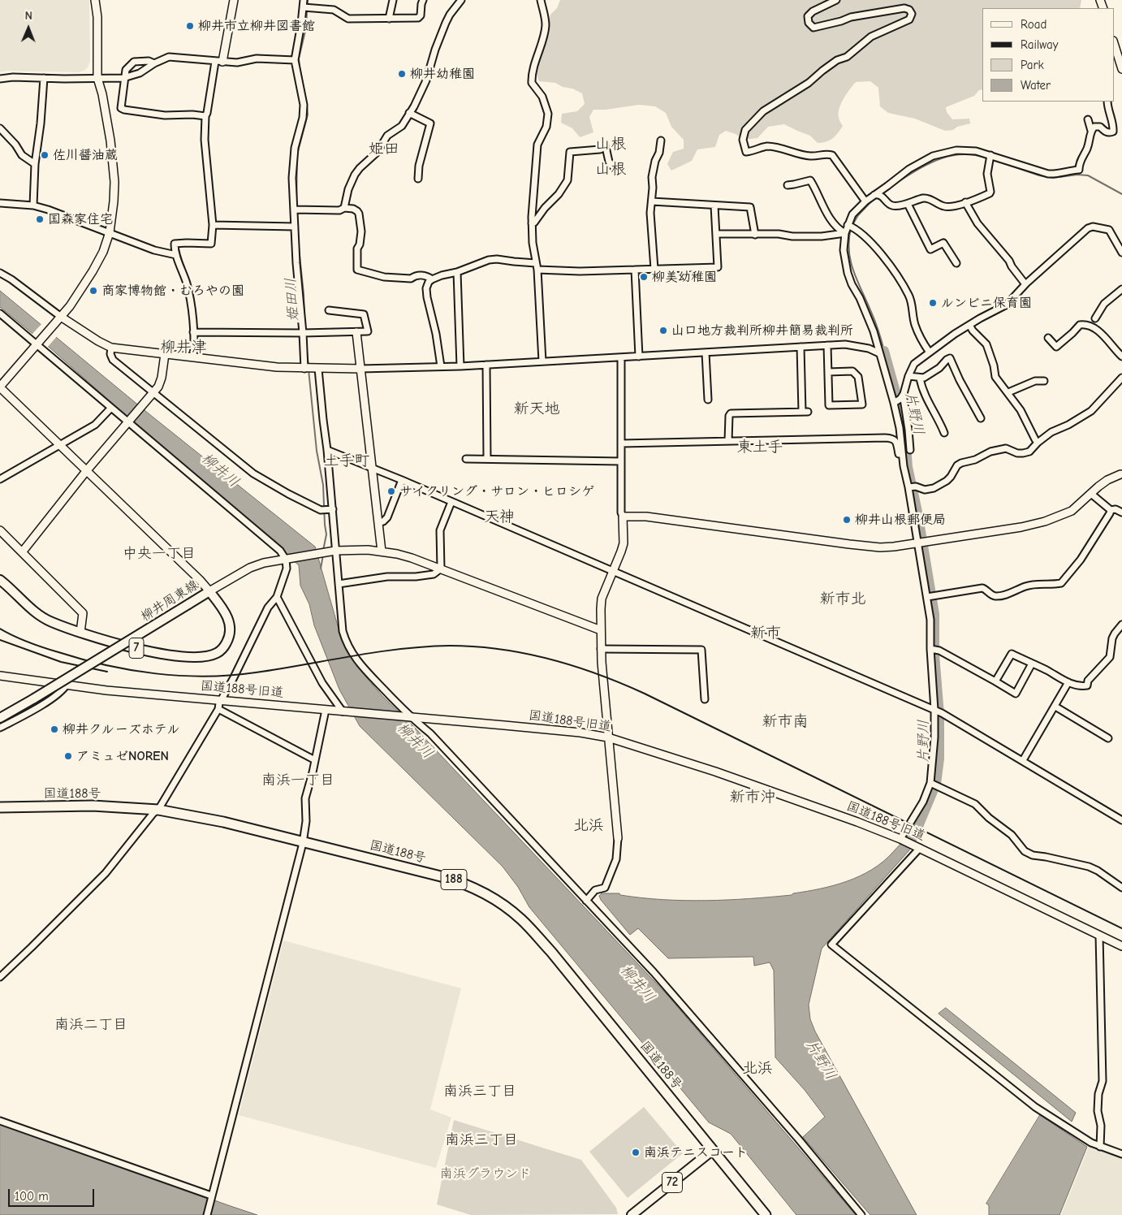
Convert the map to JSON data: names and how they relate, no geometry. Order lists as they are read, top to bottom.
{
  "streets": {
    "highway": ["国道188号", "188"],
    "main road": ["柳井周東線", "7", "72"],
    "street": ["国道188号旧道"]
  },
  "crossings": [
    ["国道188号", "72"]
  ],
  "districts": [
    "山根",
    "姫田",
    "山根",
    "柳井津",
    "新天地",
    "東土手",
    "土手町",
    "天神",
    "中央一丁目",
    "新市北",
    "新市",
    "新市南",
    "南浜一丁目",
    "新市沖",
    "北浜",
    "南浜二丁目",
    "北浜",
    "南浜三丁目",
    "南浜三丁目"
  ],
  "water": ["姫田川", "片野川", "柳井川"],
  "parks": ["南浜グラウンド"],
  "places": [
    "柳井市立柳井図書館",
    "柳井幼稚園",
    "佐川醤油蔵",
    "国森家住宅",
    "柳美幼稚園",
    "商家博物館・むろやの園",
    "ルンビニ保育園",
    "山口地方裁判所柳井簡易裁判所",
    "サイクリング・サロン・ヒロシゲ",
    "柳井山根郵便局",
    "柳井クルーズホテル",
    "アミュゼNOREN",
    "南浜テニスコート"
  ],
  "legend": [
    "Road",
    "Railway",
    "Park",
    "Water"
  ],
  "scale_bar": "100 m",
  "north": "top"
}
